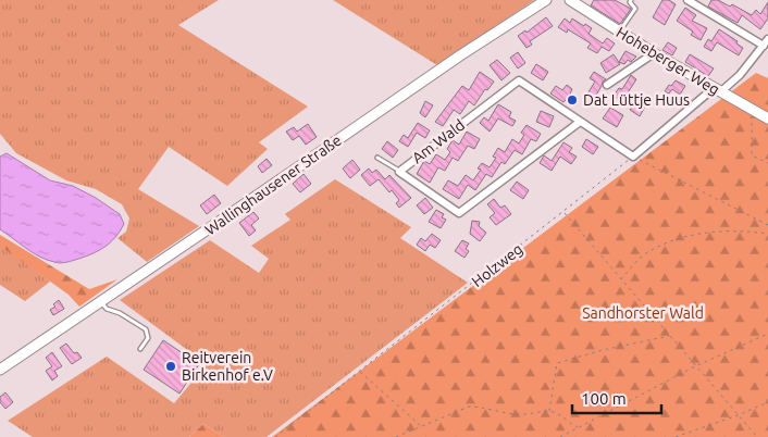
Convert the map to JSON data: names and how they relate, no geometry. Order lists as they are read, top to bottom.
{
  "streets": {
    "street": ["Hoheberger Weg", "Am Wald", "Wallinghausener Straße"],
    "path": ["Holzweg"]
  },
  "crossings": [
    ["Am Wald", "Holzweg"]
  ],
  "parks": ["Sandhorster Wald"],
  "places": ["Dat Lüttje Huus", "Reitverein Birkenhof e.V"],
  "scale_bar": "100 m"
}
